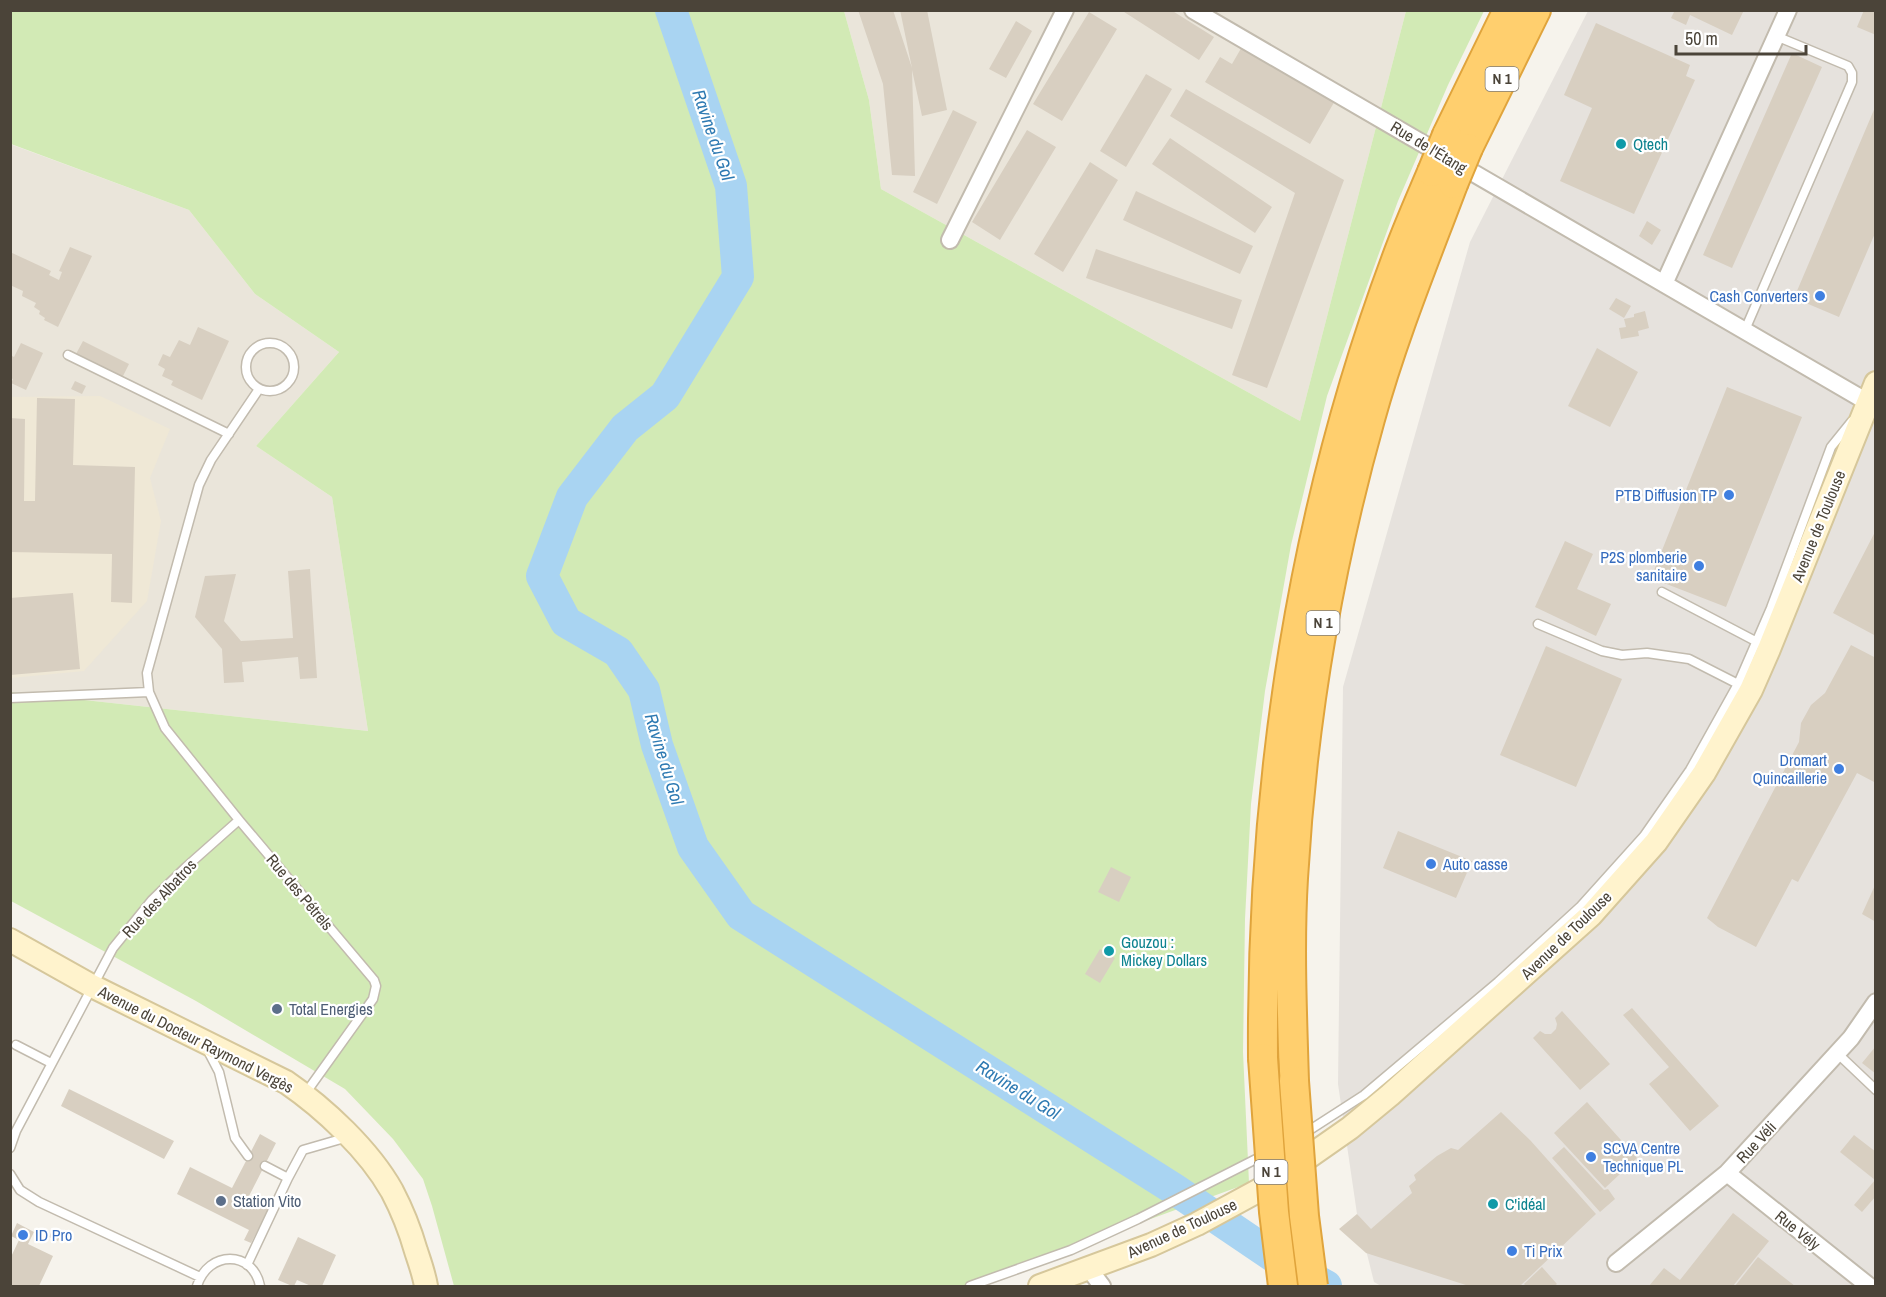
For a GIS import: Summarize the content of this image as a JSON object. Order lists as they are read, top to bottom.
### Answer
{
  "streets": {
    "highway": ["N 1"],
    "main road": ["Avenue de Toulouse", "Avenue du Docteur Raymond Vergès"],
    "street": ["Rue de l'Étang", "Rue Véli", "Rue Vély"],
    "lane": ["Rue des Pétrels", "Rue des Albatros"]
  },
  "crossings": [
    ["Rue de l'Étang", "Avenue de Toulouse"],
    ["Rue des Pétrels", "Rue des Albatros"],
    ["Rue des Pétrels", "Avenue du Docteur Raymond Vergès"],
    ["Rue des Albatros", "Avenue du Docteur Raymond Vergès"],
    ["Rue Véli", "Rue Vély"]
  ],
  "water": ["Ravine du Gol"],
  "places": [
    "Qtech",
    "Cash Converters",
    "PTB Diffusion TP",
    "P2S plomberie sanitaire",
    "Dromart Quincaillerie",
    "Auto casse",
    "Gouzou : Mickey Dollars",
    "Total Energies",
    "SCVA Centre Technique PL",
    "Station Vito",
    "C'idéal",
    "ID Pro",
    "Ti Prix"
  ],
  "scale_bar": "50 m"
}
